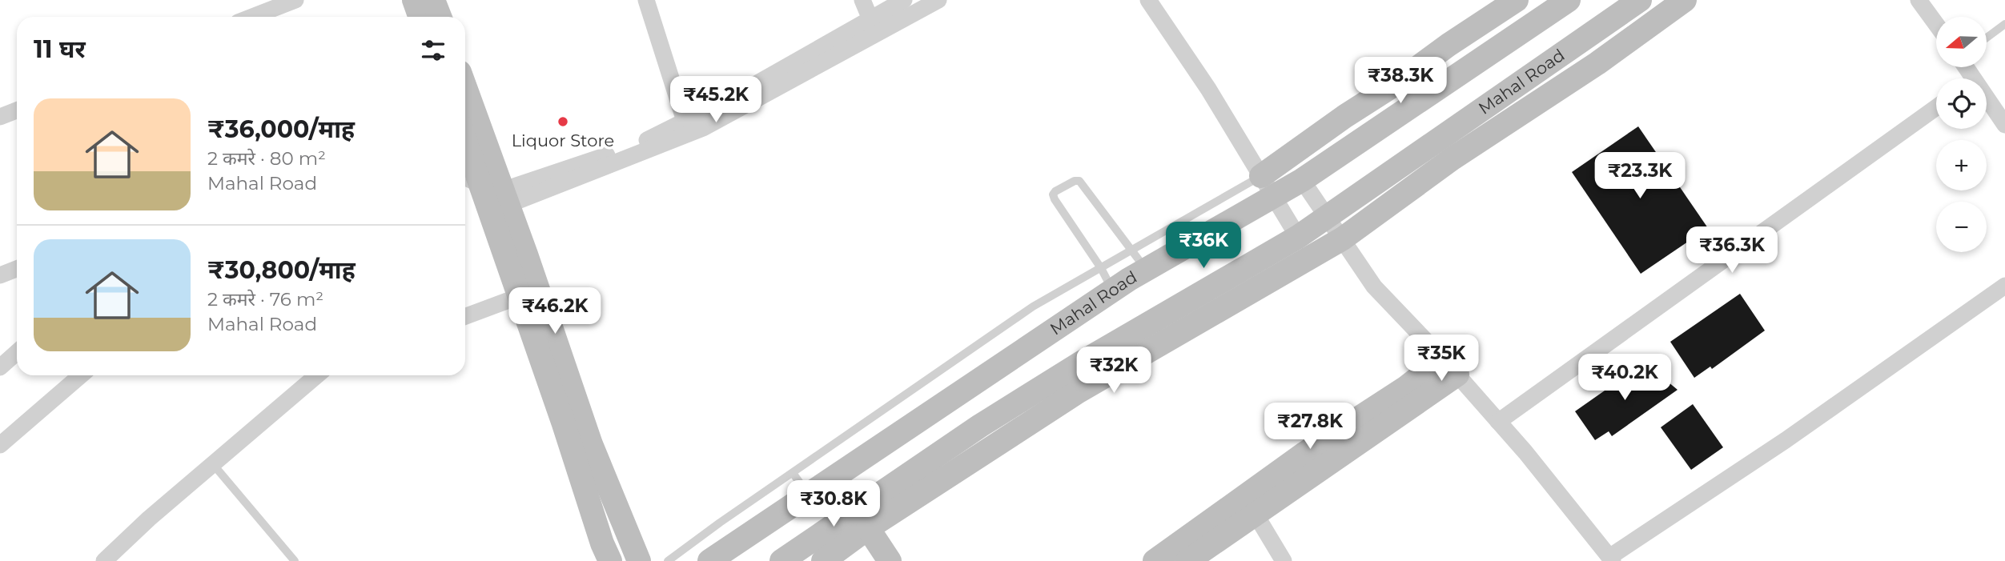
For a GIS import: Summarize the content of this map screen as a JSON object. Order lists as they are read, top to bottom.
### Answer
{
  "streets": {
    "main road": ["Mahal Road"]
  },
  "places": ["Liquor Store"],
  "north": "left",
  "page": {
    "map_buttons": ["+", "−"],
    "heading": "11 घर",
    "price": [
      "₹38.3K",
      "₹45.2K",
      "₹23.3K",
      "₹36K",
      "₹36.3K",
      "₹46.2K",
      "₹35K",
      "₹32K",
      "₹40.2K",
      "₹27.8K",
      "₹30.8K"
    ],
    "list": [
      {
        "name": "₹36,000/माह",
        "note": "2 कमरे · 80 m² · Mahal Road"
      },
      {
        "name": "₹30,800/माह",
        "note": "2 कमरे · 76 m² · Mahal Road"
      }
    ]
  }
}
